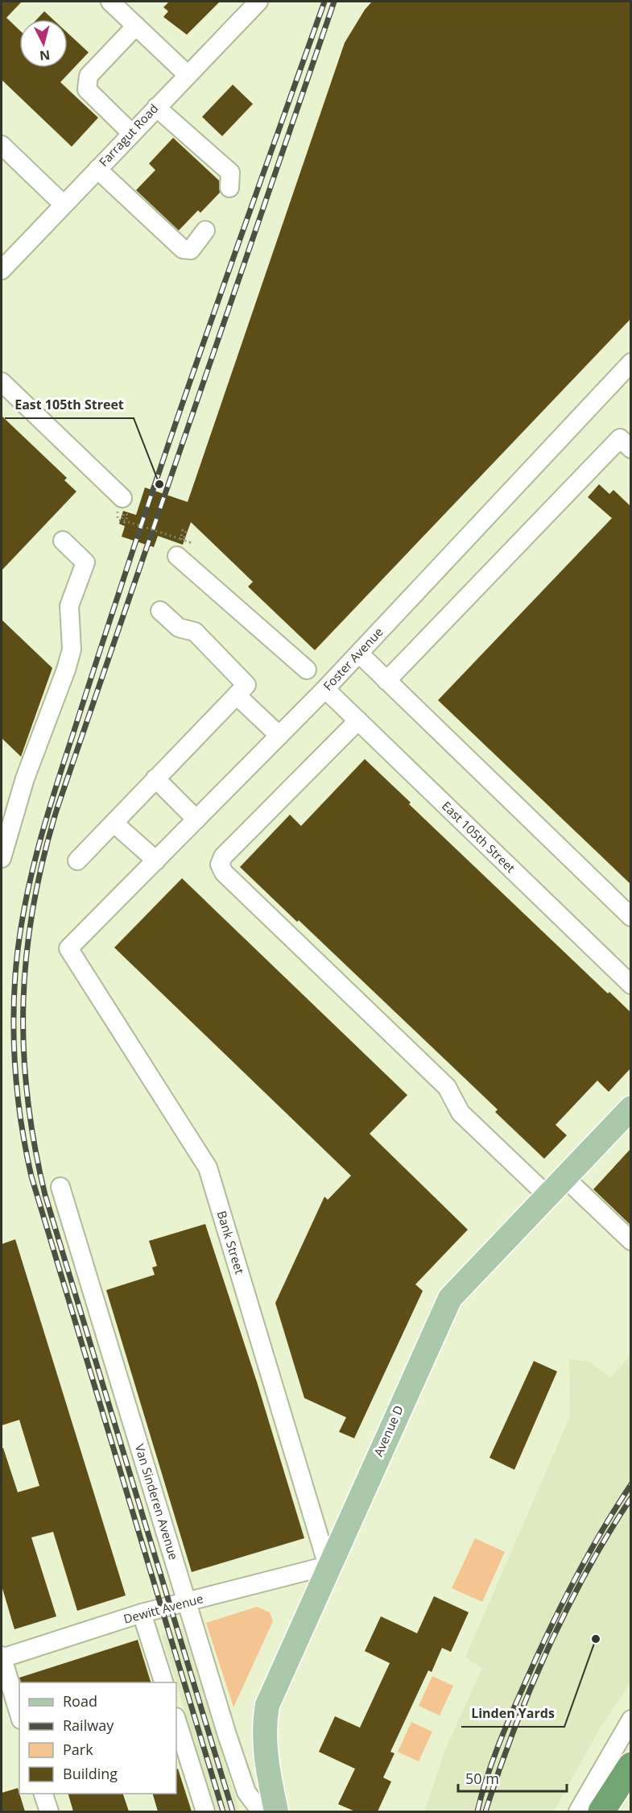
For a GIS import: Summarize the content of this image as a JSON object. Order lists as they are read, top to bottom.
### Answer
{
  "streets": {
    "main road": ["Avenue D"],
    "street": [
      "Farragut Road",
      "Foster Avenue",
      "East 105th Street",
      "Bank Street",
      "Van Sinderen Avenue",
      "Dewitt Avenue"
    ]
  },
  "crossings": [
    ["Foster Avenue", "East 105th Street"],
    ["Foster Avenue", "Bank Street"],
    ["Bank Street", "Avenue D"],
    ["Bank Street", "Dewitt Avenue"],
    ["Avenue D", "Dewitt Avenue"],
    ["Van Sinderen Avenue", "Dewitt Avenue"]
  ],
  "places": ["East 105th Street", "Linden Yards"],
  "legend": [
    "Road",
    "Railway",
    "Park",
    "Building"
  ],
  "scale_bar": "50 m",
  "north": "bottom"
}
